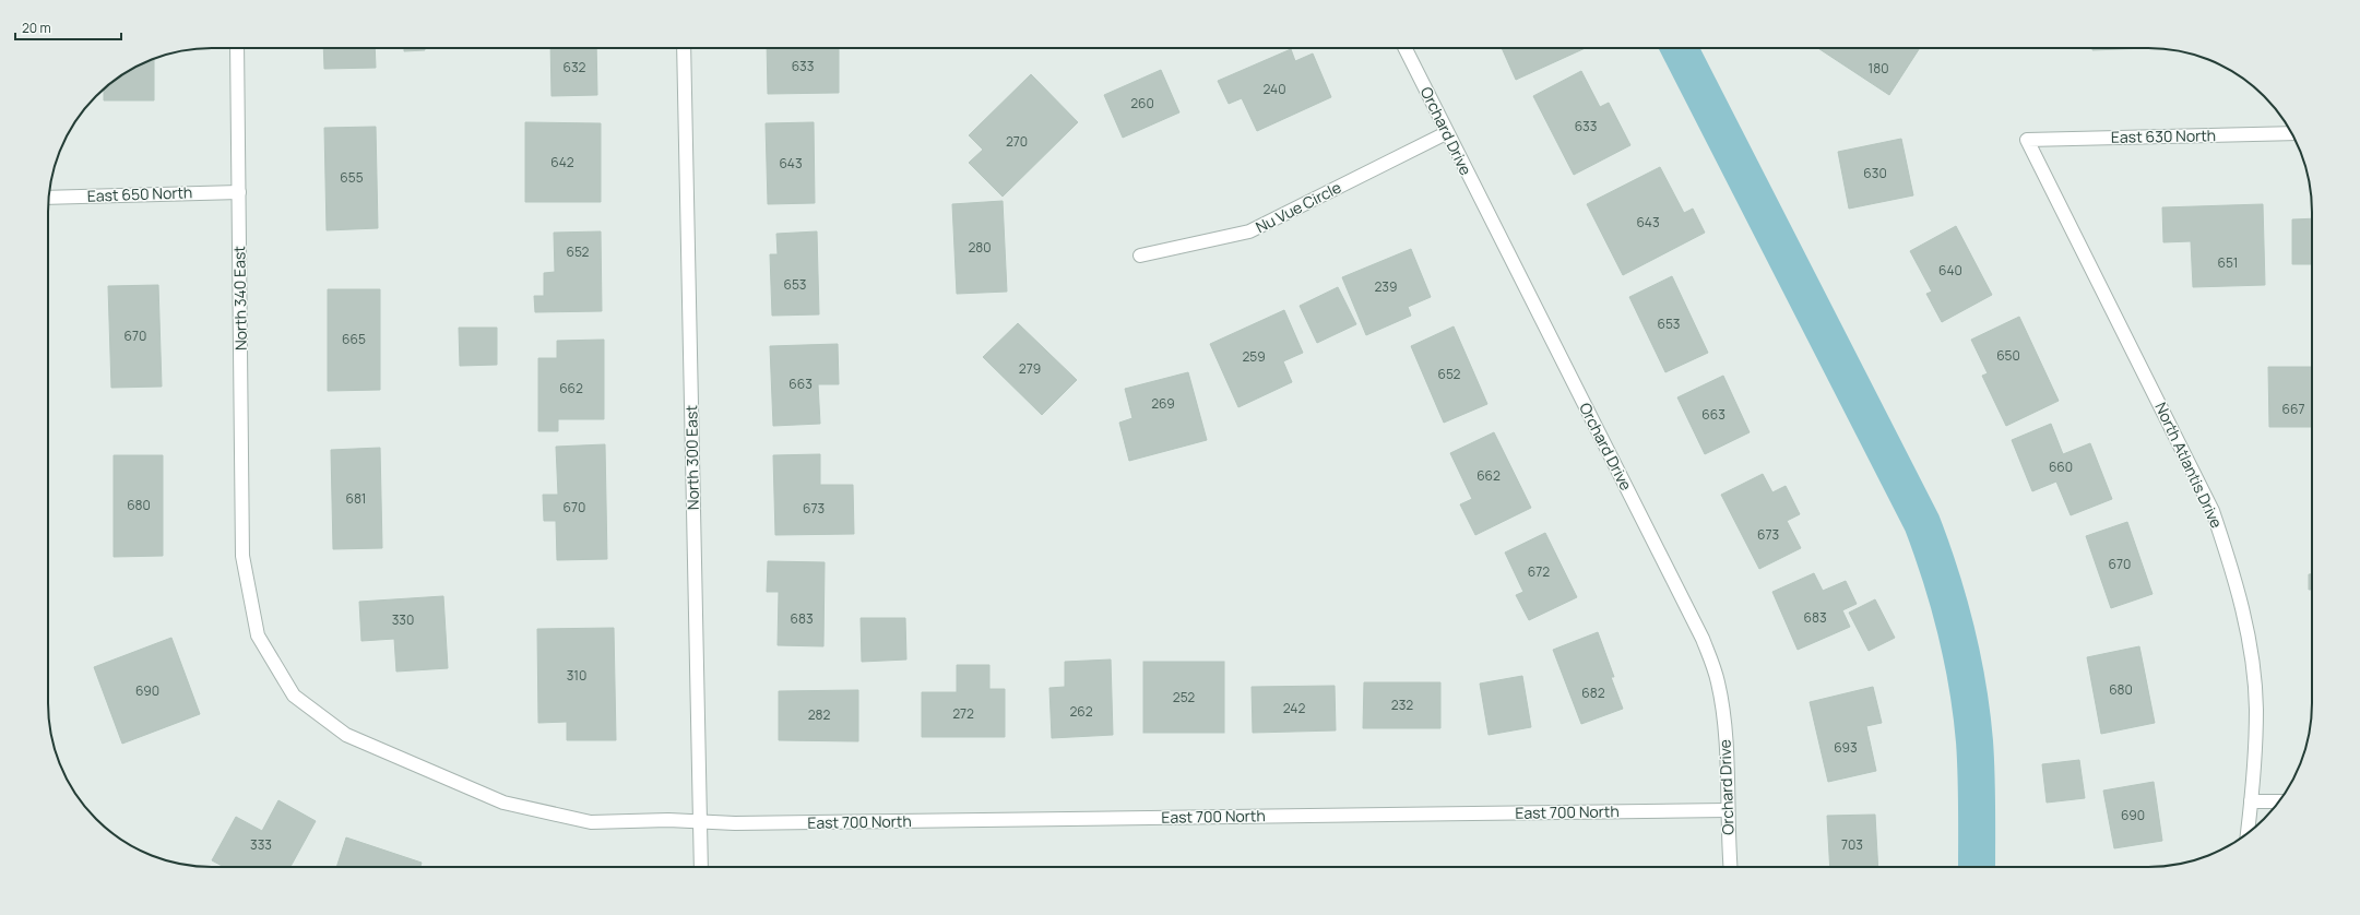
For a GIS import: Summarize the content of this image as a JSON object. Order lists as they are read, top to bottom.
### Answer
{
  "streets": {
    "street": [
      "Orchard Drive",
      "East 630 North",
      "East 650 North",
      "Nu Vue Circle",
      "North 340 East",
      "North 300 East",
      "North Atlantis Drive",
      "East 700 North"
    ]
  },
  "crossings": [
    ["Orchard Drive", "Nu Vue Circle"],
    ["Orchard Drive", "East 700 North"],
    ["East 630 North", "North Atlantis Drive"],
    ["East 650 North", "North 340 East"],
    ["North 340 East", "North 300 East"],
    ["North 340 East", "East 700 North"],
    ["North 300 East", "East 700 North"]
  ],
  "house_numbers": [
    "633",
    "632",
    "180",
    "240",
    "260",
    "633",
    "270",
    "642",
    "643",
    "630",
    "655",
    "643",
    "280",
    "652",
    "651",
    "640",
    "653",
    "239",
    "653",
    "670",
    "665",
    "650",
    "259",
    "279",
    "652",
    "663",
    "662",
    "269",
    "667",
    "663",
    "660",
    "662",
    "681",
    "680",
    "670",
    "673",
    "673",
    "670",
    "672",
    "683",
    "683",
    "330",
    "310",
    "680",
    "690",
    "682",
    "252",
    "232",
    "242",
    "262",
    "272",
    "282",
    "693",
    "690",
    "333",
    "703"
  ],
  "scale_bar": "20 m"
}
